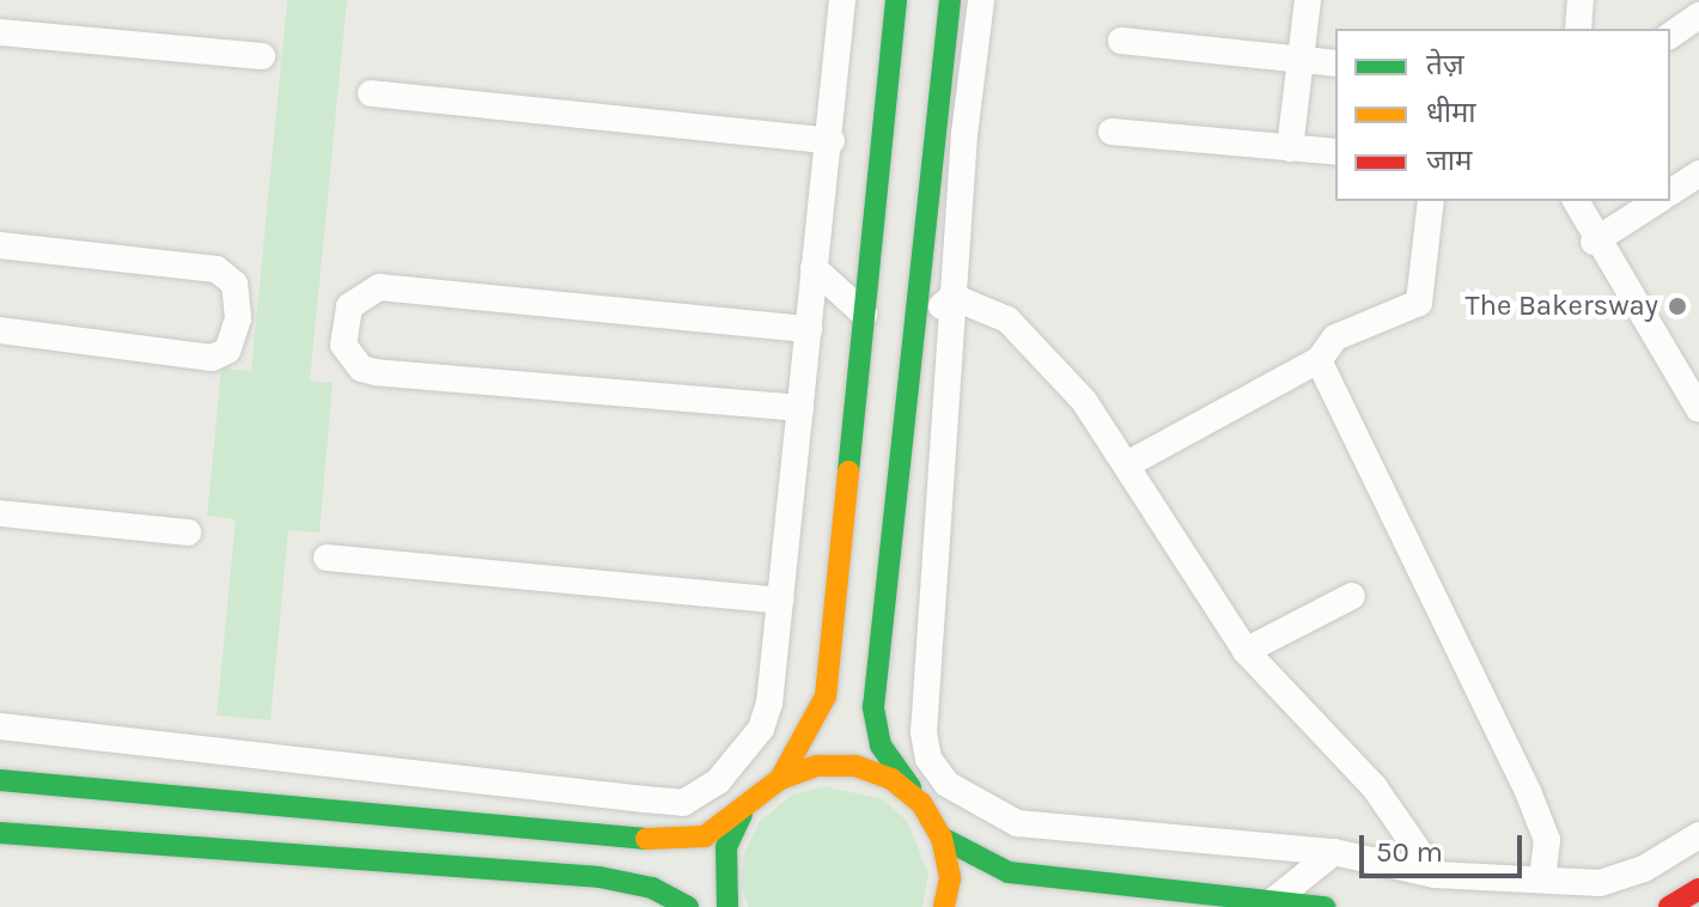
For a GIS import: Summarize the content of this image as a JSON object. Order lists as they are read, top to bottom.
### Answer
{
  "places": ["The Bakersway"],
  "legend": ["तेज़", "धीमा", "जाम"],
  "scale_bar": "50 m"
}
